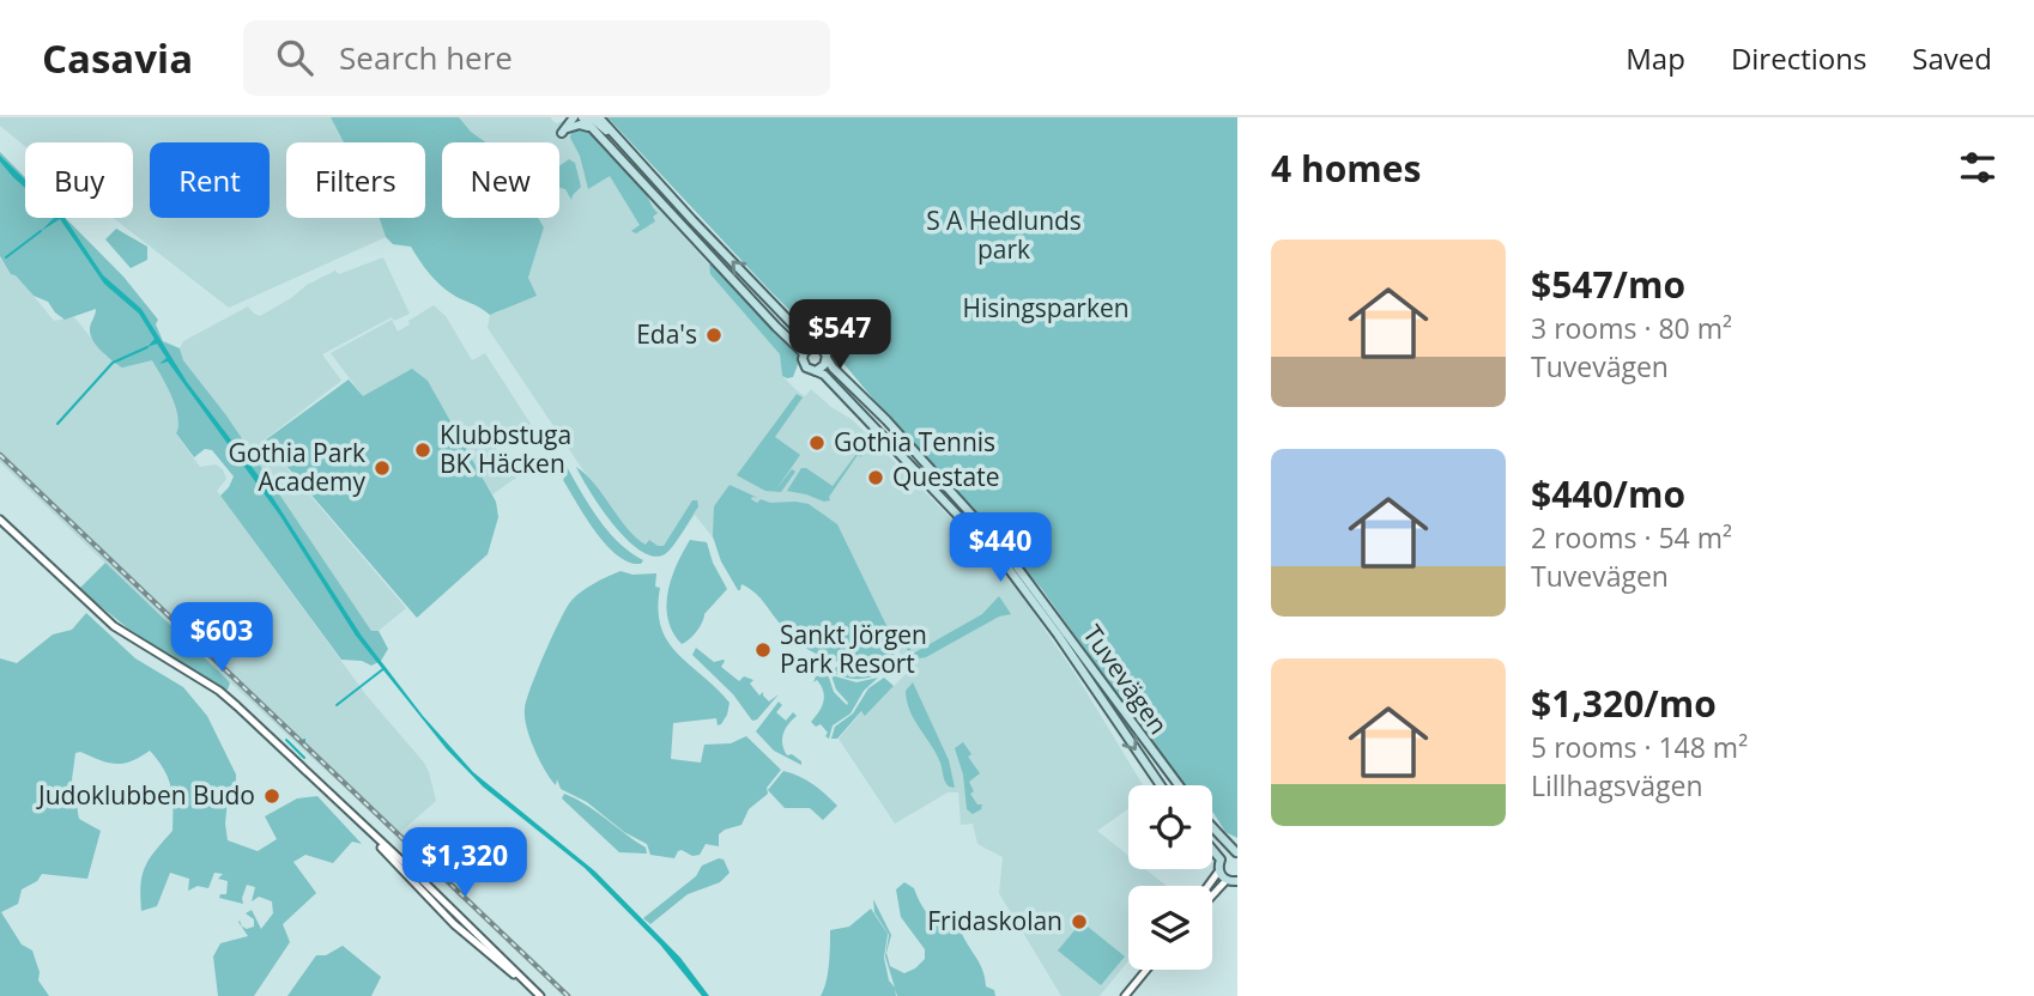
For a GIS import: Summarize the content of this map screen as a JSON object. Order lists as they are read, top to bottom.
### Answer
{
  "streets": {
    "main road": ["Tuvevägen"]
  },
  "parks": ["S A Hedlunds park", "Hisingsparken"],
  "places": [
    "Eda's",
    "Gothia Tennis",
    "Klubbstuga BK Häcken",
    "Gothia Park Academy",
    "Questate",
    "Sankt Jörgen Park Resort",
    "Judoklubben Budo",
    "Fridaskolan"
  ],
  "page": {
    "header": "Casavia",
    "search": "Search here",
    "nav": ["Map", "Directions", "Saved"],
    "heading": "4 homes",
    "chip": [
      "Buy",
      "Rent",
      "Filters",
      "New"
    ],
    "list": [
      {
        "name": "$547/mo",
        "note": "3 rooms · 80 m² · Tuvevägen"
      },
      {
        "name": "$440/mo",
        "note": "2 rooms · 54 m² · Tuvevägen"
      },
      {
        "name": "$1,320/mo",
        "note": "5 rooms · 148 m² · Lillhagsvägen"
      }
    ],
    "price": [
      "$547",
      "$440",
      "$603",
      "$1,320"
    ]
  }
}
